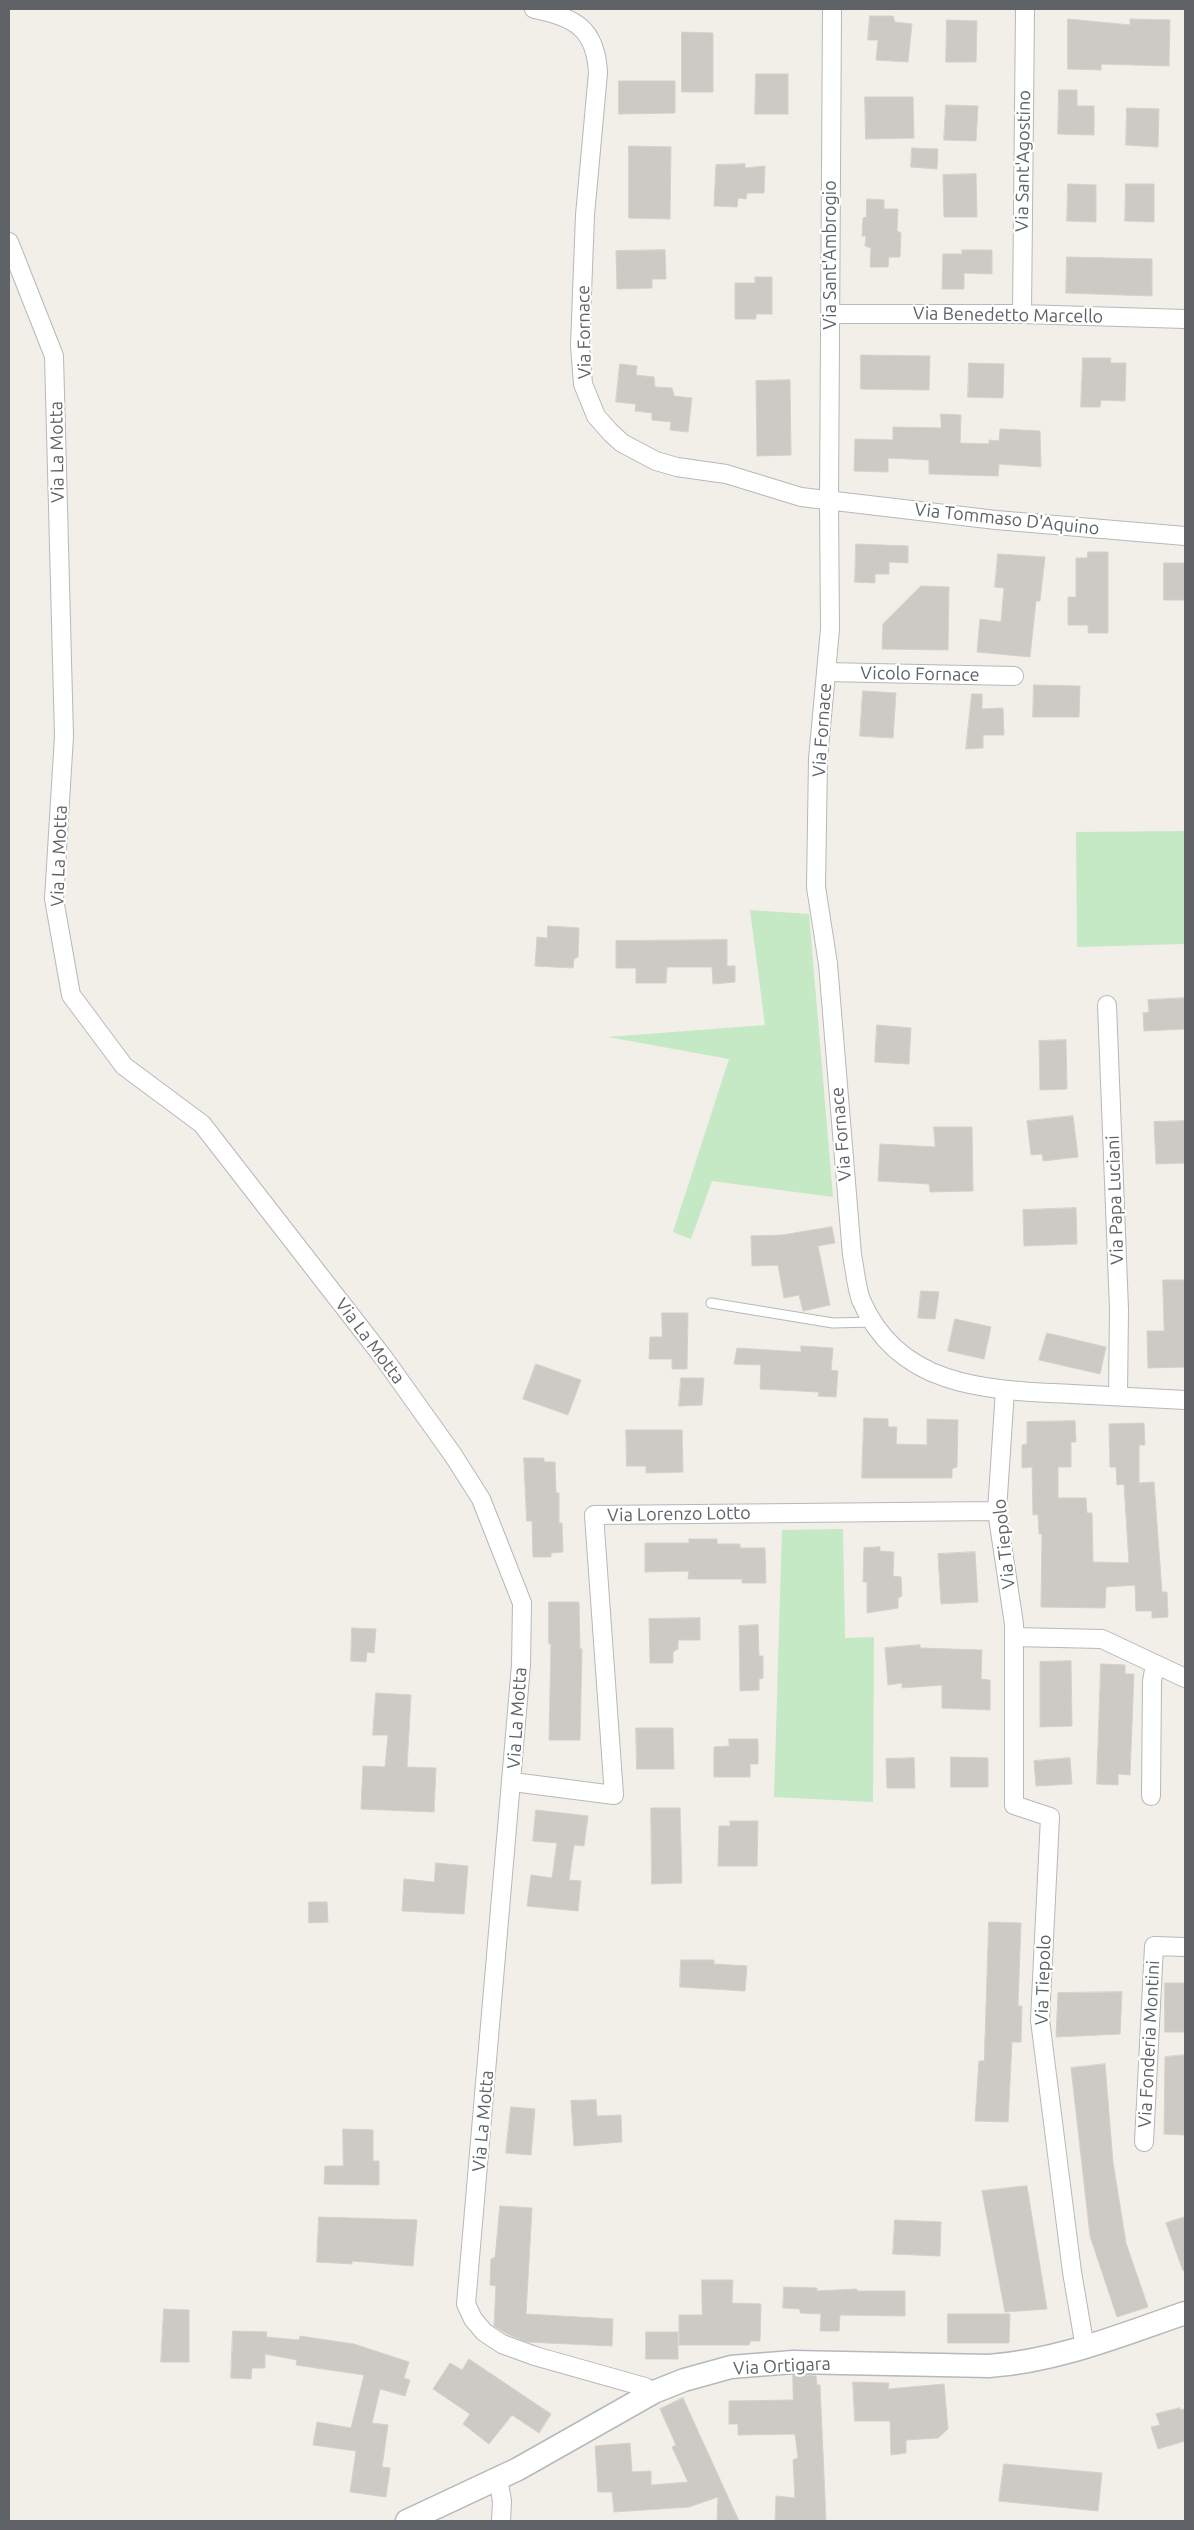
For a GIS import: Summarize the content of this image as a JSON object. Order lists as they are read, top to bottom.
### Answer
{
  "streets": {
    "street": [
      "Via Sant'Agostino",
      "Via Sant'Ambrogio",
      "Via Benedetto Marcello",
      "Via Fornace",
      "Via La Motta",
      "Via Tommaso D'Aquino",
      "Vicolo Fornace",
      "Via Papa Luciani",
      "Via Lorenzo Lotto",
      "Via Tiepolo",
      "Via Fonderia Montini",
      "Via Ortigara"
    ]
  },
  "crossings": [
    ["Via Sant'Agostino", "Via Benedetto Marcello"],
    ["Via Sant'Ambrogio", "Via Benedetto Marcello"],
    ["Via Sant'Ambrogio", "Via Fornace"],
    ["Via Sant'Ambrogio", "Via Tommaso D'Aquino"],
    ["Via Fornace", "Via Tommaso D'Aquino"],
    ["Via Fornace", "Vicolo Fornace"],
    ["Via Fornace", "Via Papa Luciani"],
    ["Via Fornace", "Via Tiepolo"],
    ["Via La Motta", "Via Lorenzo Lotto"],
    ["Via La Motta", "Via Ortigara"],
    ["Via Lorenzo Lotto", "Via Tiepolo"],
    ["Via Tiepolo", "Via Ortigara"]
  ]
}
